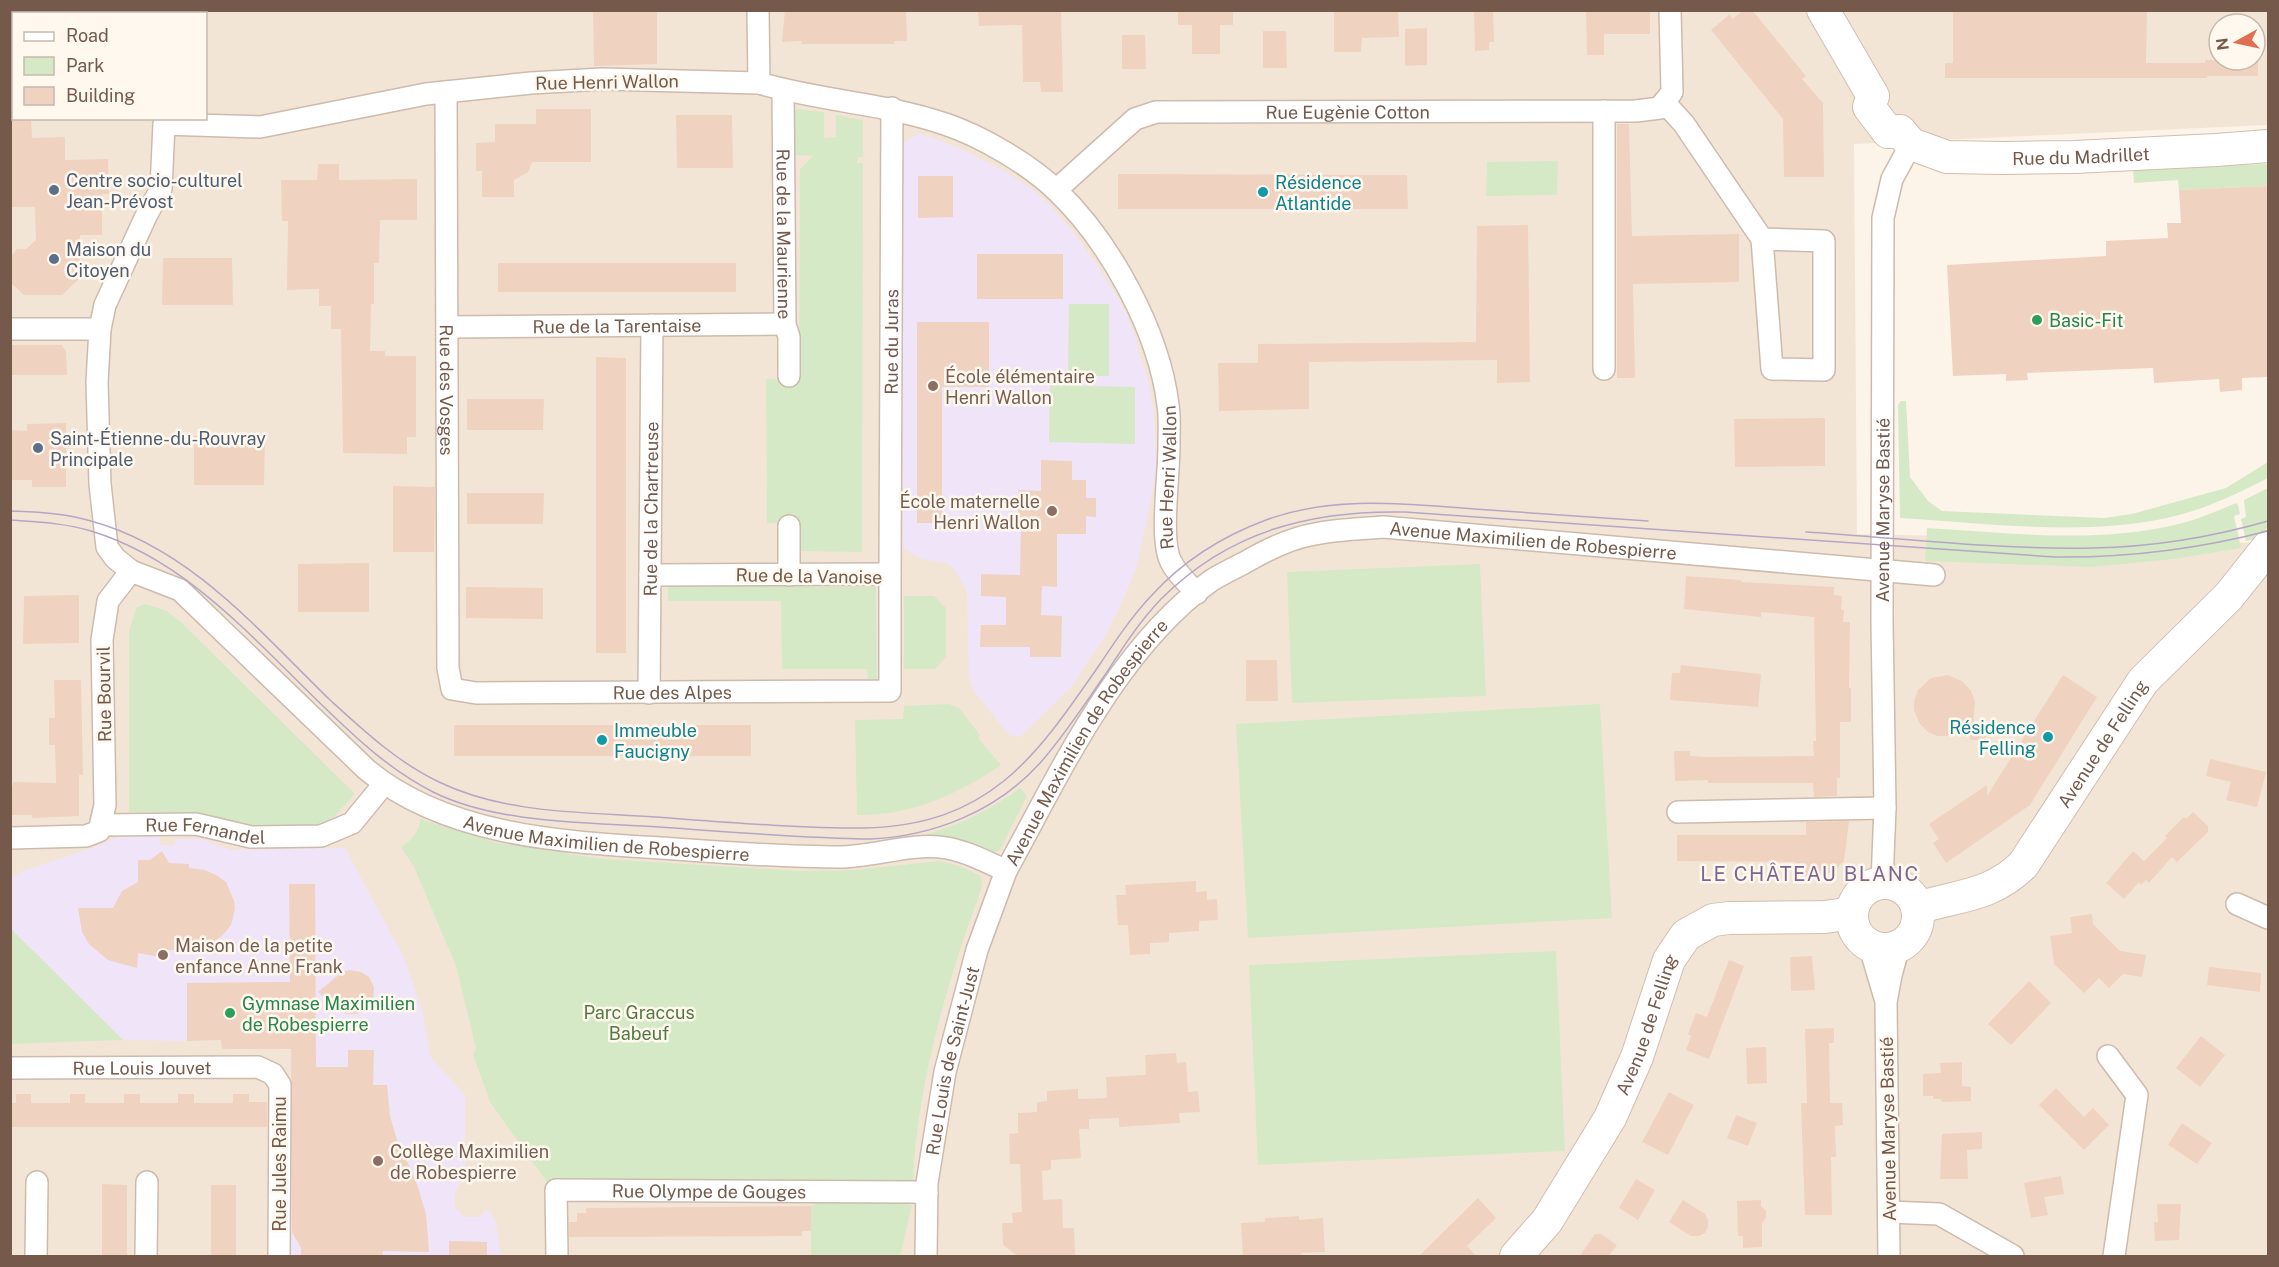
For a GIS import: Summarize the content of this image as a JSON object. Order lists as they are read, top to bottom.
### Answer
{
  "streets": {
    "street": [
      "Rue Henri Wallon",
      "Rue Eugènie Cotton",
      "Rue du Madrillet",
      "Rue de la Maurienne",
      "Rue de la Tarentaise",
      "Rue du Juras",
      "Rue des Vosges",
      "Rue de la Chartreuse",
      "Avenue Maryse Bastié",
      "Avenue Maximilien de Robespierre",
      "Rue de la Vanoise",
      "Rue des Alpes",
      "Rue Bourvil",
      "Avenue de Felling",
      "Rue Fernandel",
      "Rue Louis de Saint-Just",
      "Rue Louis Jouvet",
      "Rue Jules Raimu",
      "Rue Olympe de Gouges"
    ]
  },
  "crossings": [
    ["Rue Henri Wallon", "Rue Eugènie Cotton"],
    ["Rue Henri Wallon", "Rue de la Maurienne"],
    ["Rue Henri Wallon", "Rue du Juras"],
    ["Rue Henri Wallon", "Rue des Vosges"],
    ["Rue Henri Wallon", "Avenue Maximilien de Robespierre"],
    ["Rue Henri Wallon", "Rue Bourvil"],
    ["Rue du Madrillet", "Avenue Maryse Bastié"],
    ["Rue de la Maurienne", "Rue de la Tarentaise"],
    ["Rue de la Tarentaise", "Rue des Vosges"],
    ["Rue de la Tarentaise", "Rue de la Chartreuse"],
    ["Rue du Juras", "Rue de la Vanoise"],
    ["Rue des Vosges", "Rue des Alpes"],
    ["Rue de la Chartreuse", "Rue de la Vanoise"],
    ["Rue de la Chartreuse", "Rue des Alpes"],
    ["Avenue Maryse Bastié", "Avenue Maximilien de Robespierre"],
    ["Avenue Maryse Bastié", "Avenue de Felling"],
    ["Avenue Maximilien de Robespierre", "Rue Bourvil"],
    ["Avenue Maximilien de Robespierre", "Rue Fernandel"],
    ["Avenue Maximilien de Robespierre", "Rue Louis de Saint-Just"],
    ["Rue de la Vanoise", "Rue des Alpes"],
    ["Rue Bourvil", "Rue Fernandel"],
    ["Rue Louis de Saint-Just", "Rue Olympe de Gouges"],
    ["Rue Louis Jouvet", "Rue Jules Raimu"]
  ],
  "districts": ["LE CHÂTEAU BLANC"],
  "parks": ["Parc Graccus Babeuf"],
  "places": [
    "Centre socio-culturel Jean-Prévost",
    "Résidence Atlantide",
    "Maison du Citoyen",
    "Basic-Fit",
    "École élémentaire Henri Wallon",
    "Saint-Étienne-du-Rouvray Principale",
    "École maternelle Henri Wallon",
    "Résidence Felling",
    "Immeuble Faucigny",
    "Maison de la petite enfance Anne Frank",
    "Gymnase Maximilien de Robespierre",
    "Collège Maximilien de Robespierre"
  ],
  "legend": ["Road", "Park", "Building"],
  "north": "left"
}
